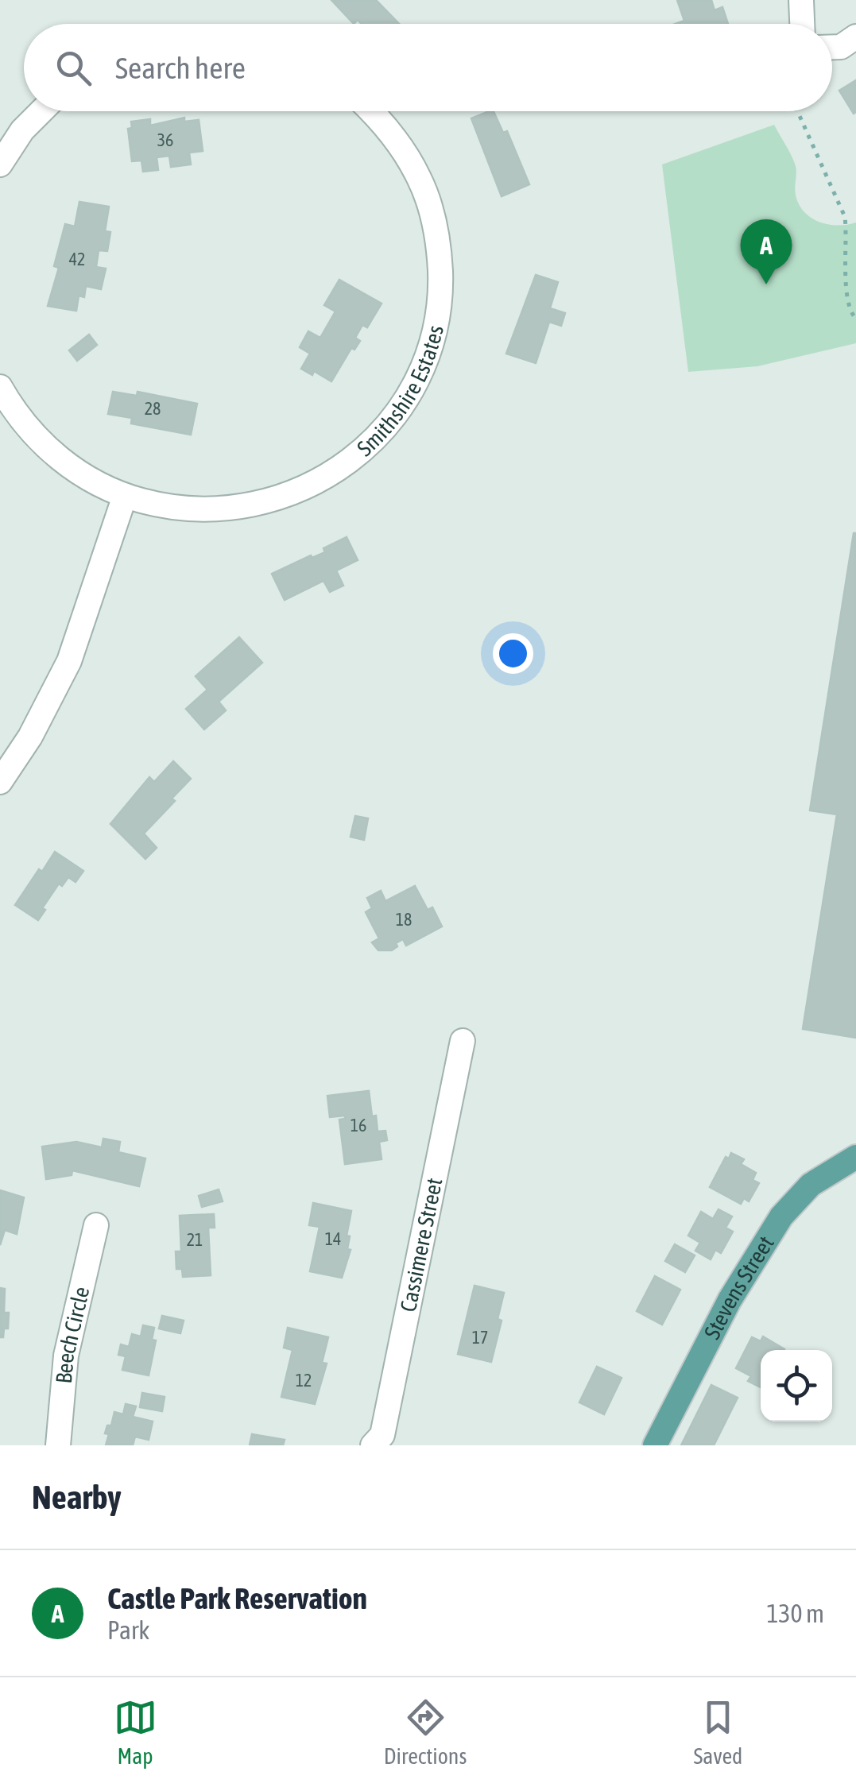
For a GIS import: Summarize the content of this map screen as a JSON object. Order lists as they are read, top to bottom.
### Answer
{
  "streets": {
    "main road": ["Stevens Street"],
    "street": ["Smithshire Estates", "Cassimere Street", "Beech Circle"]
  },
  "house_numbers": [
    "36",
    "42",
    "28",
    "18",
    "16",
    "14",
    "21",
    "17",
    "12"
  ],
  "page": {
    "search": "Search here",
    "pins": "A",
    "heading": "Nearby",
    "list": [
      {
        "mark": "A",
        "name": "Castle Park Reservation",
        "note": "Park",
        "value": "130 m"
      }
    ],
    "nav": ["Map", "Directions", "Saved"]
  }
}
